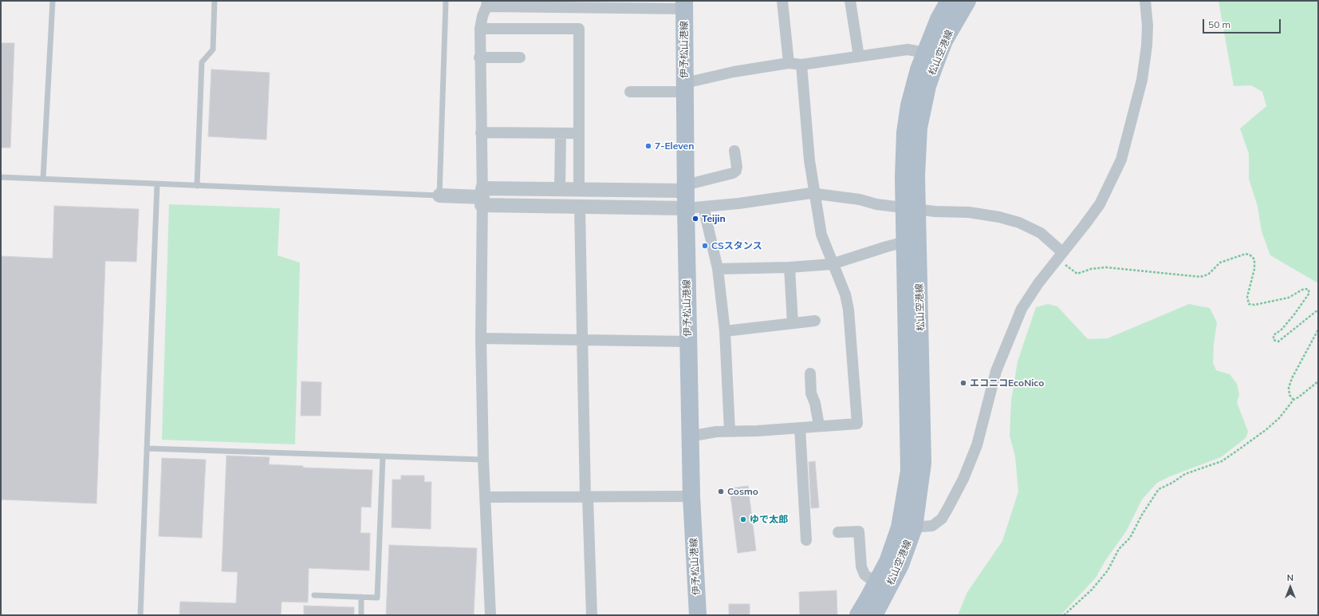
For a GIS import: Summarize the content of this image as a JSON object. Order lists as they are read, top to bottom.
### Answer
{
  "streets": {
    "main road": ["伊予松山港線", "松山空港線"]
  },
  "places": [
    "7-Eleven",
    "Teijin",
    "CSスタンス",
    "エコニコEcoNico",
    "Cosmo",
    "ゆで太郎"
  ],
  "scale_bar": "50 m",
  "north": "top"
}
